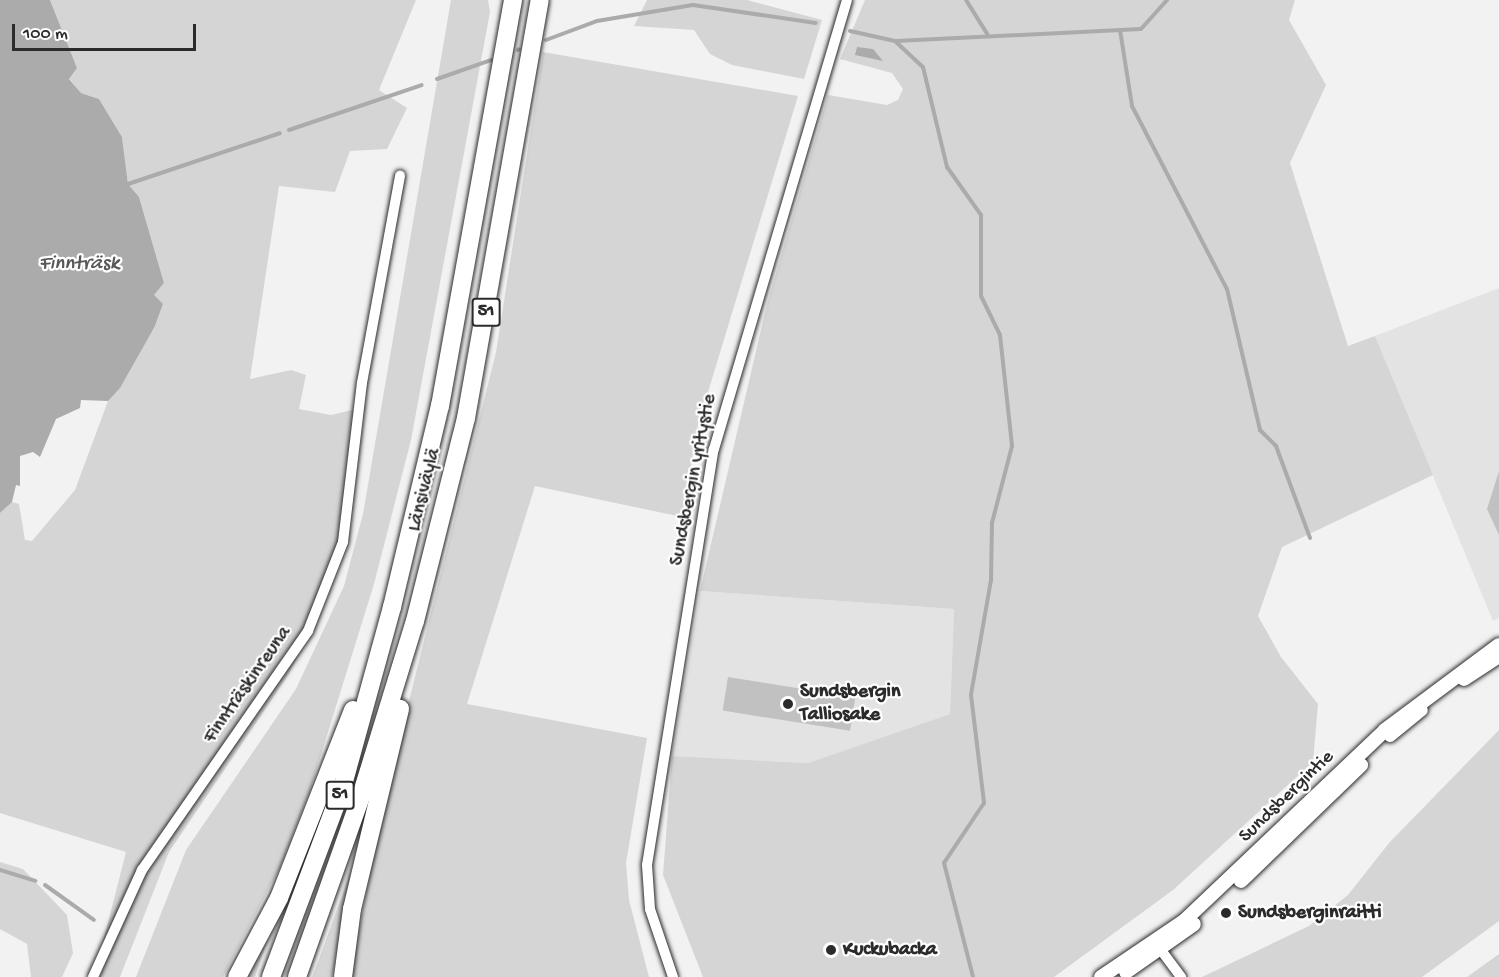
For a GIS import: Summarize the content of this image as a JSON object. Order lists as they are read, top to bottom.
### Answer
{
  "streets": {
    "highway": ["51", "Länsiväylä"],
    "main road": ["Sundsbergintie"],
    "street": ["Sundsbergin yritystie", "Finnträskinreuna"]
  },
  "water": ["Finnträsk"],
  "places": ["Sundsbergin Talliosake", "Sundsberginraitti", "Kuckubacka"],
  "scale_bar": "100 m"
}
